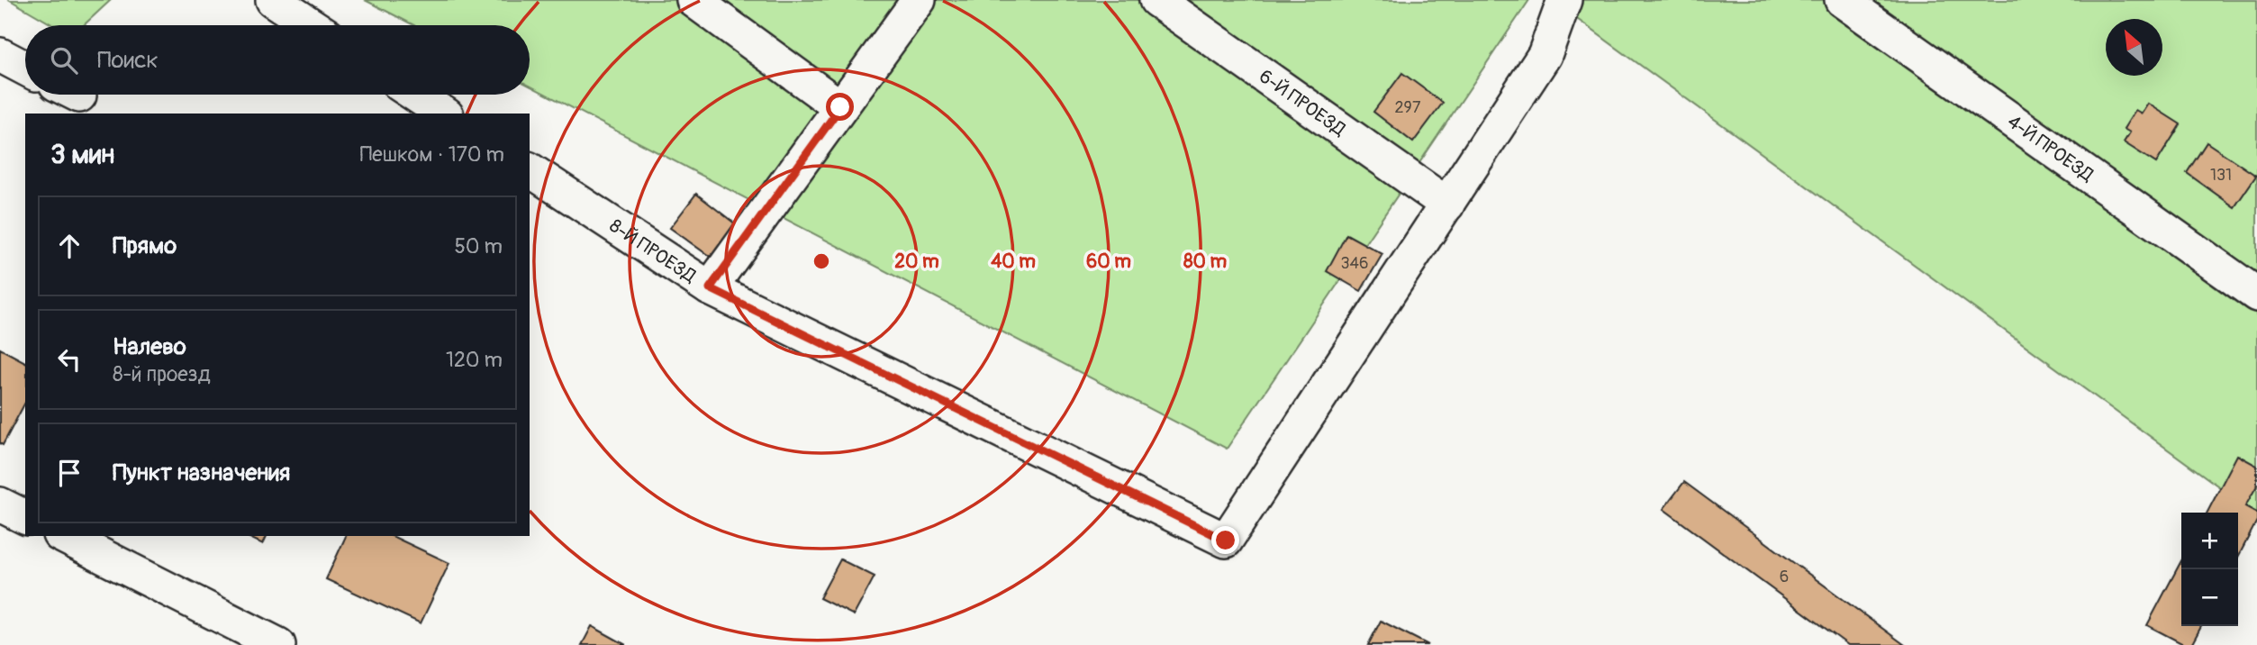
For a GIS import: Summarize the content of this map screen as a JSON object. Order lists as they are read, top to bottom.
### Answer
{
  "streets": {
    "street": ["6-Й ПРОЕЗД", "4-Й ПРОЕЗД", "8-Й ПРОЕЗД"]
  },
  "crossings": [
    ["6-Й ПРОЕЗД", "8-Й ПРОЕЗД"]
  ],
  "house_numbers": [
    "297",
    "131",
    "346",
    "6"
  ],
  "north": "top left",
  "page": {
    "search": "Поиск",
    "heading": ["3 мин", "Пешком · 170 m"],
    "list": [
      ["Прямо", "50 m"],
      ["Налево", "8-й проезд", "120 m"],
      "Пункт назначения"
    ],
    "map_buttons": ["+", "−"]
  },
  "rings": [
    "20 m",
    "40 m",
    "60 m",
    "80 m"
  ]
}
